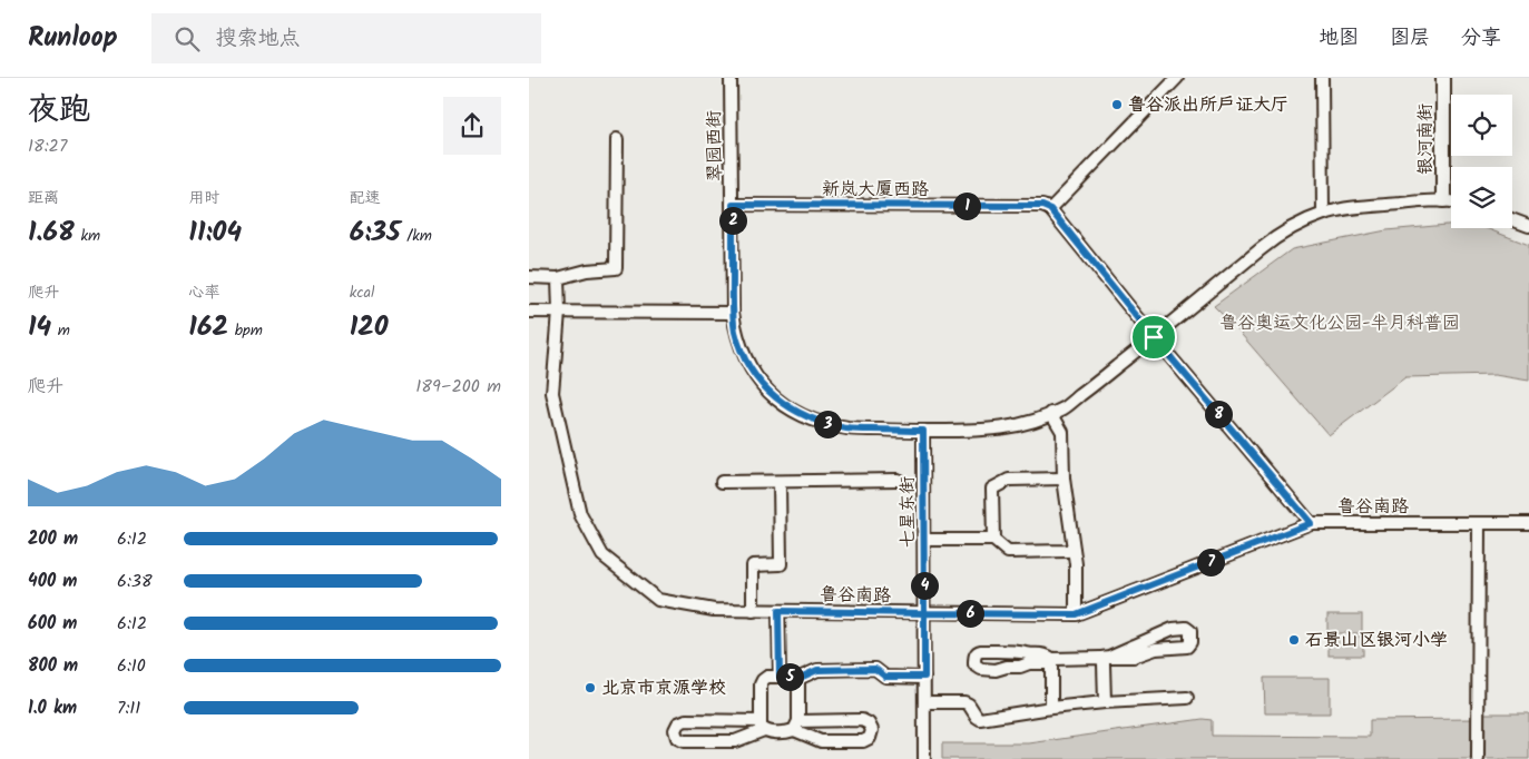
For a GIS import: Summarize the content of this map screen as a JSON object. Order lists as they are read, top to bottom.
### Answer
{
  "streets": {
    "main road": ["银河南街"],
    "street": [
      "翠园西街",
      "新岚大厦西路",
      "鲁谷南路",
      "七星东街"
    ]
  },
  "crossings": [
    ["翠园西街", "新岚大厦西路"],
    ["鲁谷南路", "七星东街"]
  ],
  "parks": ["鲁谷奥运文化公园-半月科普园"],
  "places": ["鲁谷派出所户证大厅", "石景山区银河小学", "北京市京源学校"],
  "page": {
    "header": "Runloop",
    "search": "搜索地点",
    "nav": ["地图", "图层", "分享"],
    "heading": ["夜跑", "18:27"],
    "stats": [
      ["距离", "1.68 km"],
      ["用时", "11:04"],
      ["配速", "6:35 /km"],
      ["爬升", "14 m"],
      ["心率", "162 bpm"],
      ["kcal", "120"]
    ],
    "pins": [
      "1",
      "2",
      "8",
      "3",
      "7",
      "4",
      "6",
      "5"
    ],
    "chart": ["爬升", "189–200 m"],
    "list": [
      {
        "name": "200 m",
        "note": "6:12"
      },
      {
        "name": "400 m",
        "note": "6:38"
      },
      {
        "name": "600 m",
        "note": "6:12"
      },
      {
        "name": "800 m",
        "note": "6:10"
      },
      {
        "name": "1.0 km",
        "note": "7:11"
      }
    ]
  }
}
